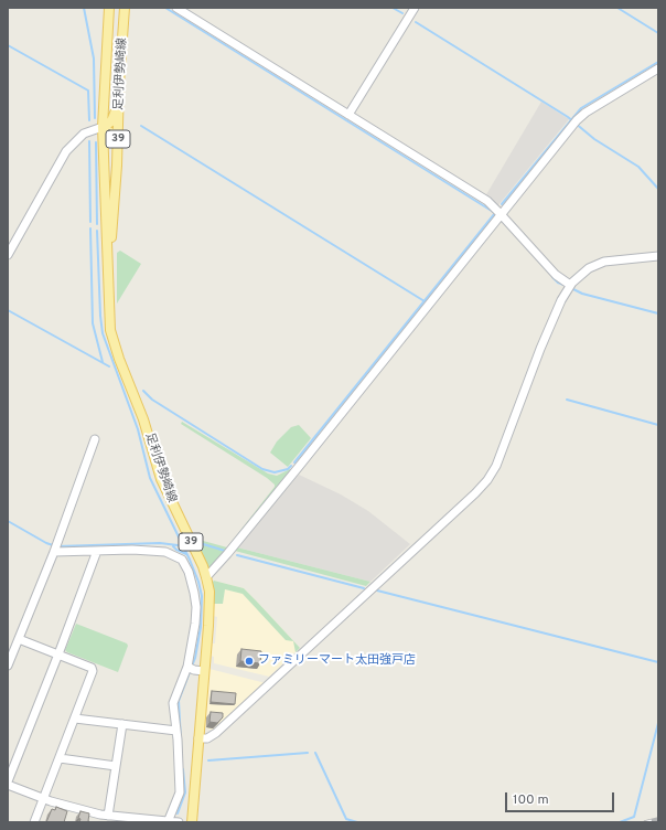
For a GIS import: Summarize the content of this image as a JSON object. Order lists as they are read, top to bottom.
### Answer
{
  "streets": {
    "main road": ["足利伊勢崎線", "39"]
  },
  "places": ["ファミリーマート太田強戸店"],
  "scale_bar": "100 m"
}
